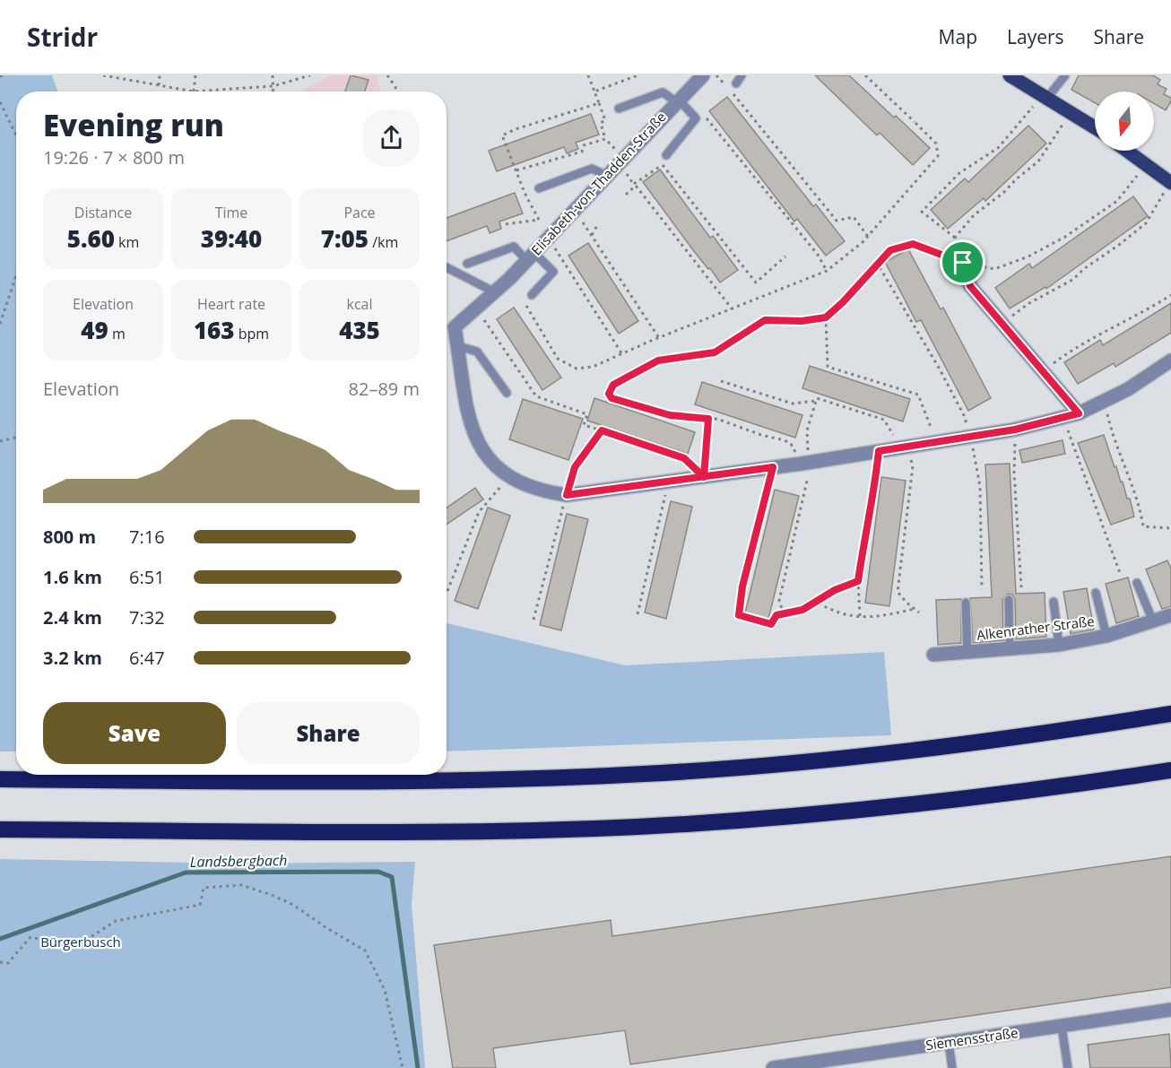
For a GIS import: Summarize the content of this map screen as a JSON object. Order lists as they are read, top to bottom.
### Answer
{
  "streets": {
    "street": ["Elisabeth-von-Thadden-Straße", "Alkenrather Straße", "Siemensstraße"]
  },
  "water": ["Landsbergbach"],
  "parks": ["Bürgerbusch"],
  "north": "bottom",
  "page": {
    "header": "Stridr",
    "nav": ["Map", "Layers", "Share"],
    "heading": ["Evening run", "19:26 · 7 × 800 m"],
    "stats": [
      ["Distance", "5.60 km"],
      ["Time", "39:40"],
      ["Pace", "7:05 /km"],
      ["Elevation", "49 m"],
      ["Heart rate", "163 bpm"],
      ["kcal", "435"]
    ],
    "chart": ["Elevation", "82–89 m"],
    "list": [
      {
        "name": "800 m",
        "note": "7:16"
      },
      {
        "name": "1.6 km",
        "note": "6:51"
      },
      {
        "name": "2.4 km",
        "note": "7:32"
      },
      {
        "name": "3.2 km",
        "note": "6:47"
      }
    ],
    "buttons": ["Save", "Share"]
  }
}
